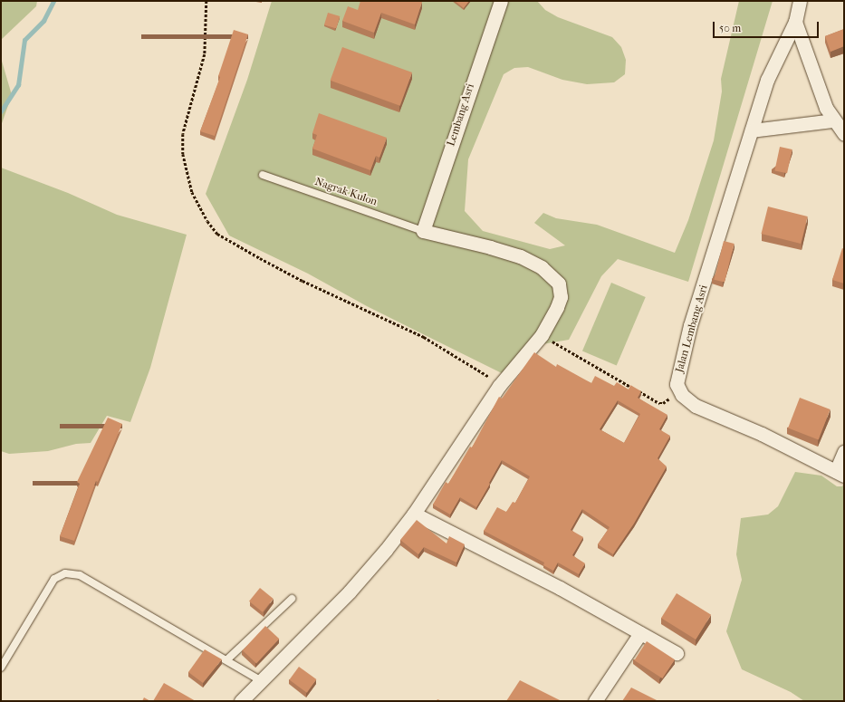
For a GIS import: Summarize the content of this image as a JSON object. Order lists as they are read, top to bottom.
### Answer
{
  "streets": {
    "street": ["Lembang Asri", "Jalan Lembang Asri"],
    "lane": ["Nagrak Kulon"]
  },
  "crossings": [
    ["Lembang Asri", "Nagrak Kulon"]
  ],
  "scale_bar": "50 m"
}
